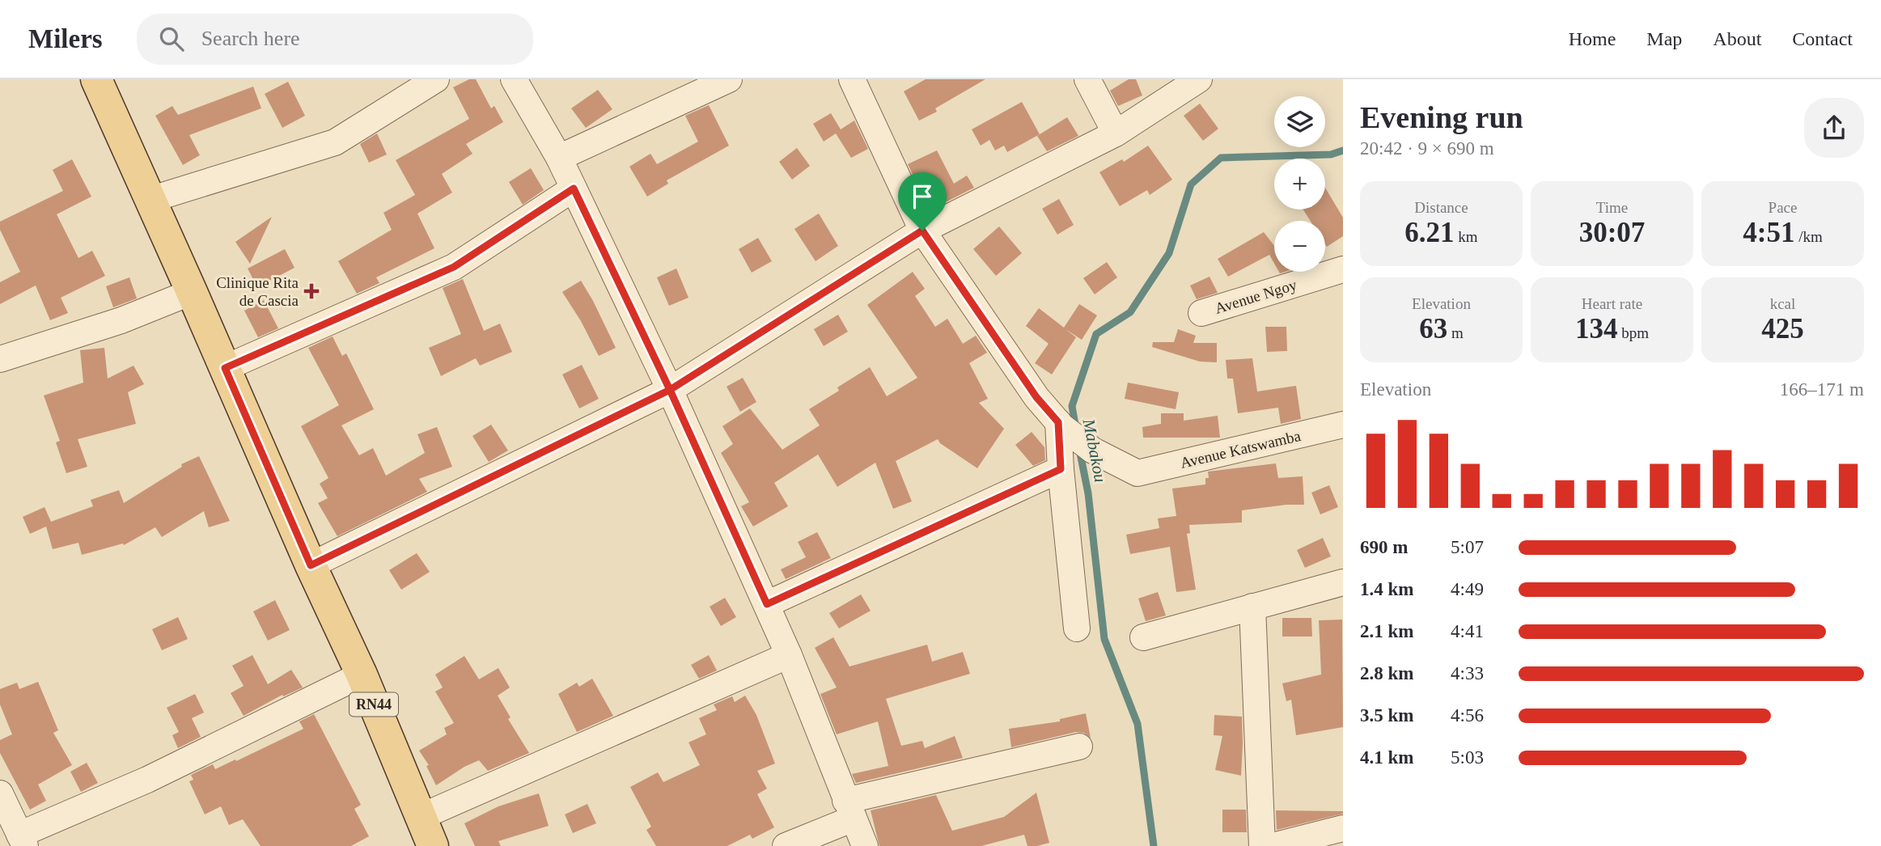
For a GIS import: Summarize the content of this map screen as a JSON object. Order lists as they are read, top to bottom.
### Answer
{
  "streets": {
    "main road": ["RN44"],
    "street": ["Avenue Ngoy", "Avenue Katswamba"]
  },
  "water": ["Mabakou"],
  "places": {
    "health": ["Clinique Rita de Cascia"]
  },
  "page": {
    "header": "Milers",
    "search": "Search here",
    "nav": [
      "Home",
      "Map",
      "About",
      "Contact"
    ],
    "heading": ["Evening run", "20:42 · 9 × 690 m"],
    "map_buttons": ["+", "−"],
    "stats": [
      ["Distance", "6.21 km"],
      ["Time", "30:07"],
      ["Pace", "4:51 /km"],
      ["Elevation", "63 m"],
      ["Heart rate", "134 bpm"],
      ["kcal", "425"]
    ],
    "chart": ["Elevation", "166–171 m"],
    "list": [
      {
        "name": "690 m",
        "note": "5:07"
      },
      {
        "name": "1.4 km",
        "note": "4:49"
      },
      {
        "name": "2.1 km",
        "note": "4:41"
      },
      {
        "name": "2.8 km",
        "note": "4:33"
      },
      {
        "name": "3.5 km",
        "note": "4:56"
      },
      {
        "name": "4.1 km",
        "note": "5:03"
      }
    ]
  }
}
